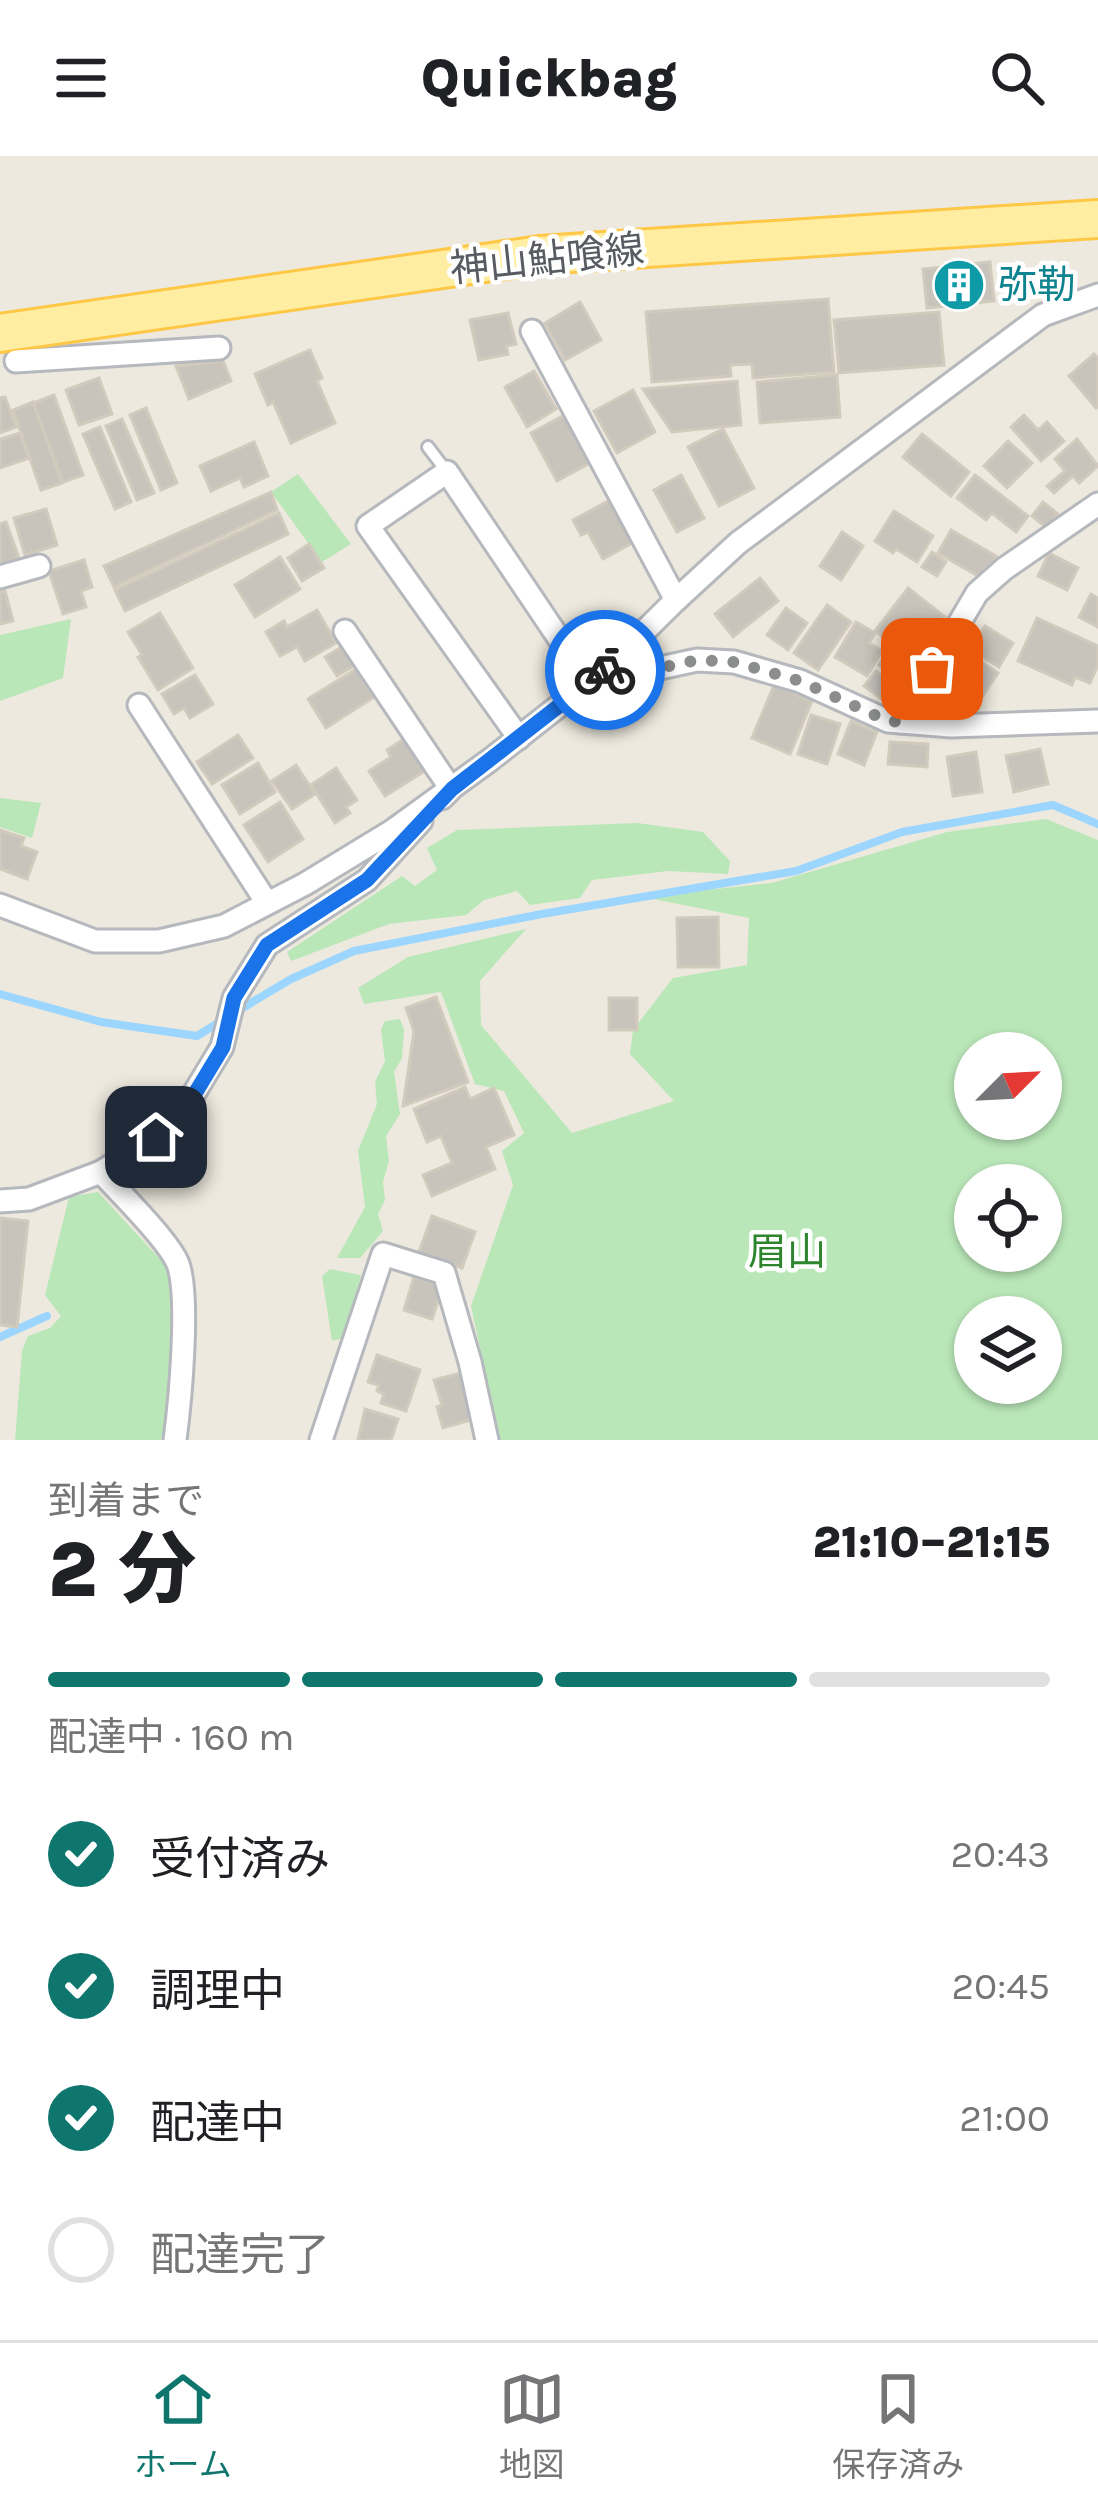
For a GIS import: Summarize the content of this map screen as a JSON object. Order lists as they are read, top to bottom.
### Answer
{
  "streets": {
    "main road": ["神山鮎喰線"]
  },
  "parks": ["眉山"],
  "places": {
    "building": ["弥勒"]
  },
  "north": "top right",
  "page": {
    "header": "Quickbag",
    "heading": ["2 分", "到着まで", "21:10–21:15"],
    "bar": "配達中 · 160 m",
    "list": [
      ["受付済み", "20:43"],
      ["調理中", "20:45"],
      ["配達中", "21:00"],
      "配達完了"
    ],
    "tabs": ["ホーム", "地図", "保存済み"]
  }
}
